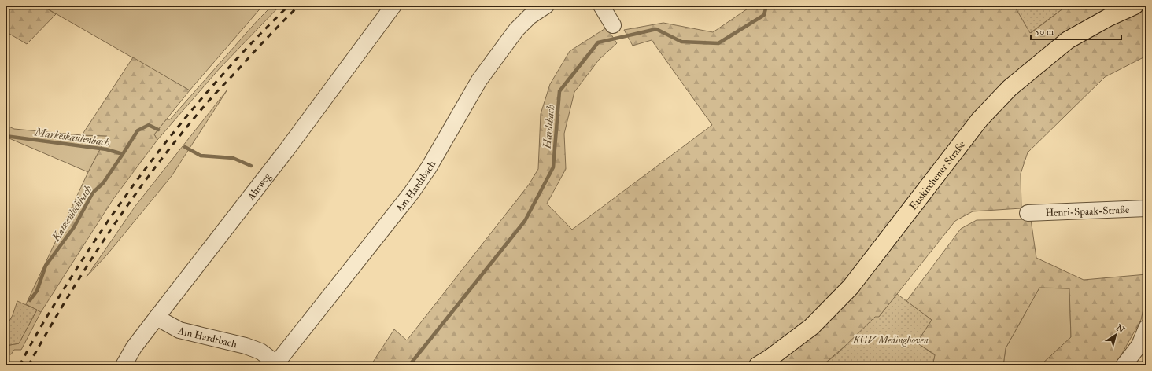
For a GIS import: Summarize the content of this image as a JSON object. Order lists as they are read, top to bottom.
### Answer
{
  "streets": {
    "main road": ["Euskirchener Straße"],
    "street": ["Ahrweg", "Am Hardtbach", "Henri-Spaak-Straße"]
  },
  "crossings": [
    ["Ahrweg", "Am Hardtbach"]
  ],
  "water": ["Hardtbach", "Markeskaulenbach", "Katzenlochbach"],
  "parks": ["KGV Medinghoven"],
  "scale_bar": "50 m",
  "north": "top right"
}
